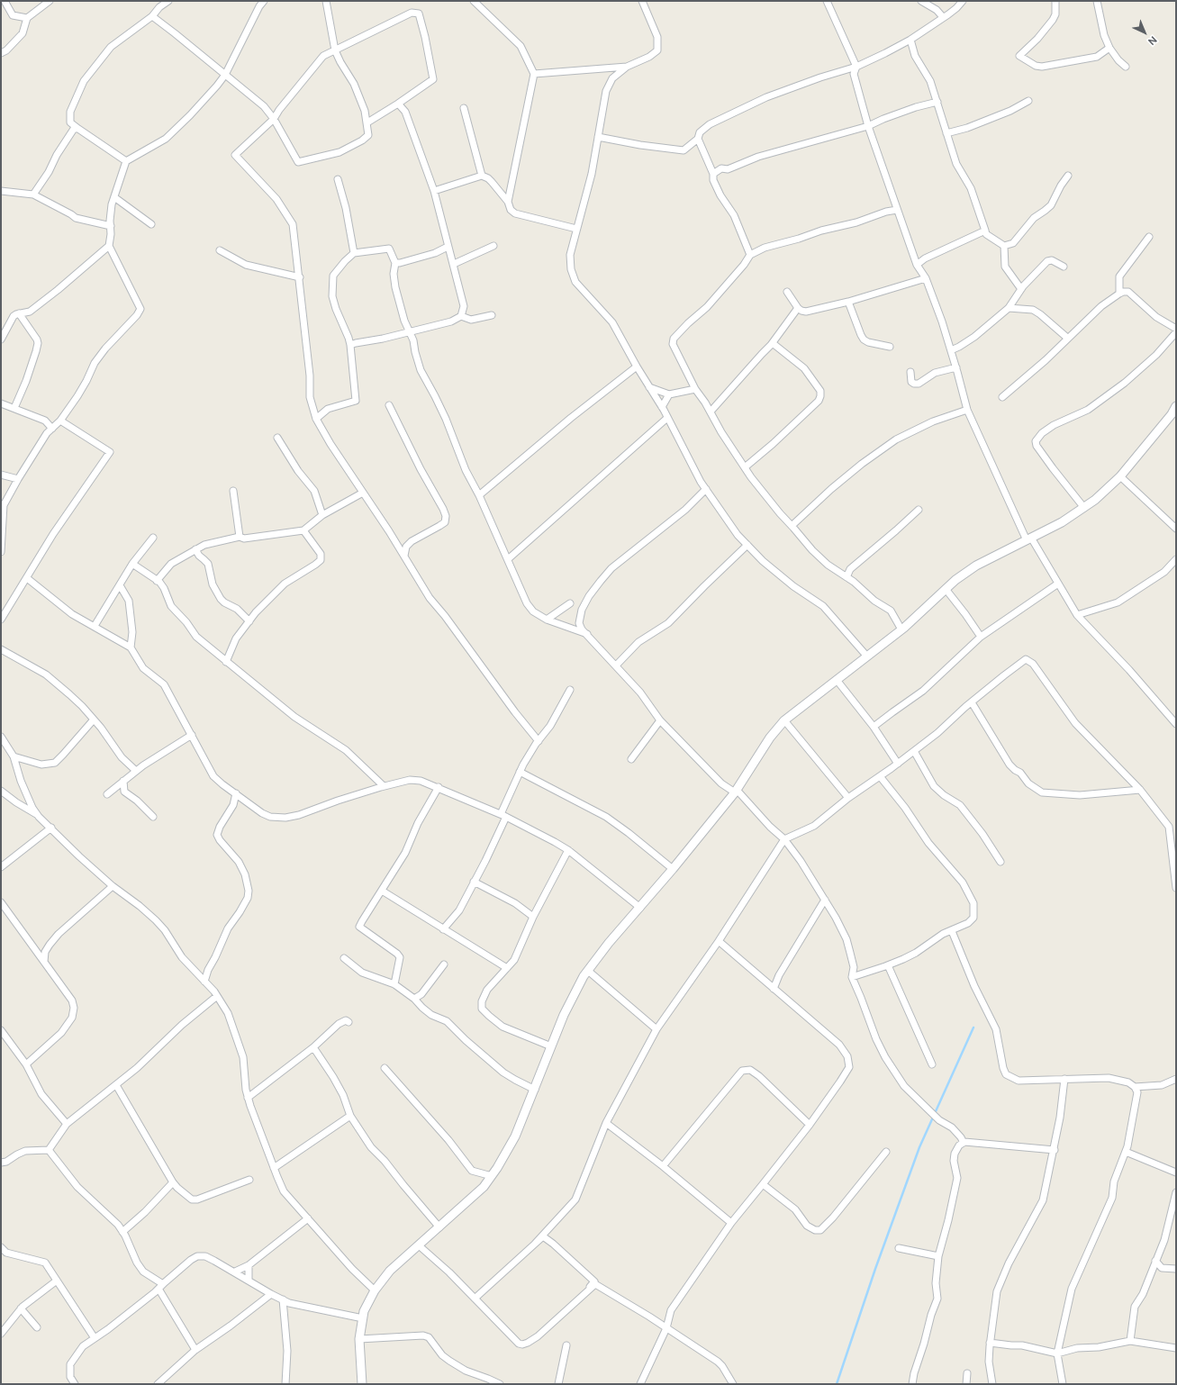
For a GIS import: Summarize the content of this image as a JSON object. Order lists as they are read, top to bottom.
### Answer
{
  "north": "bottom right"
}
